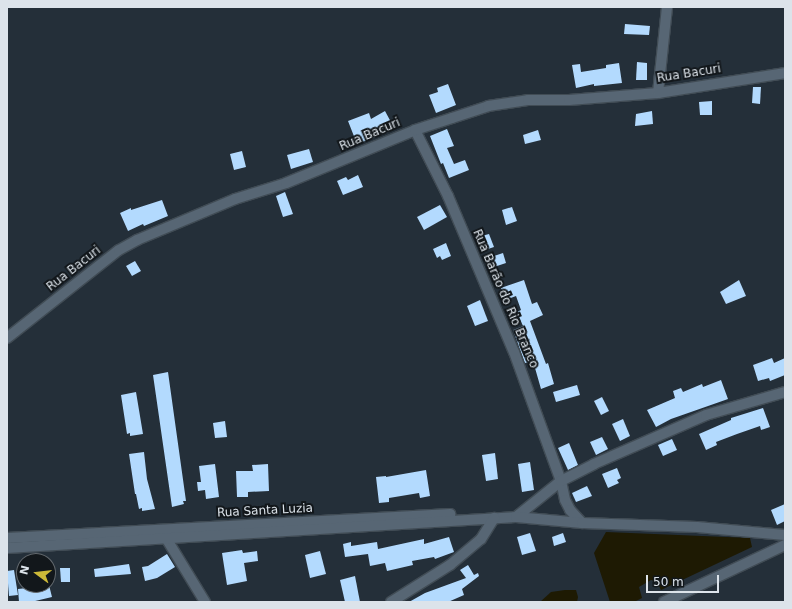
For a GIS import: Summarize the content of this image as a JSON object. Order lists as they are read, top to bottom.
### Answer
{
  "streets": {
    "street": ["Rua Bacuri", "Rua Barão do Rio Branco", "Rua Santa Luzia"]
  },
  "crossings": [
    ["Rua Bacuri", "Rua Barão do Rio Branco"],
    ["Rua Barão do Rio Branco", "Rua Santa Luzia"]
  ],
  "scale_bar": "50 m",
  "north": "left"
}
